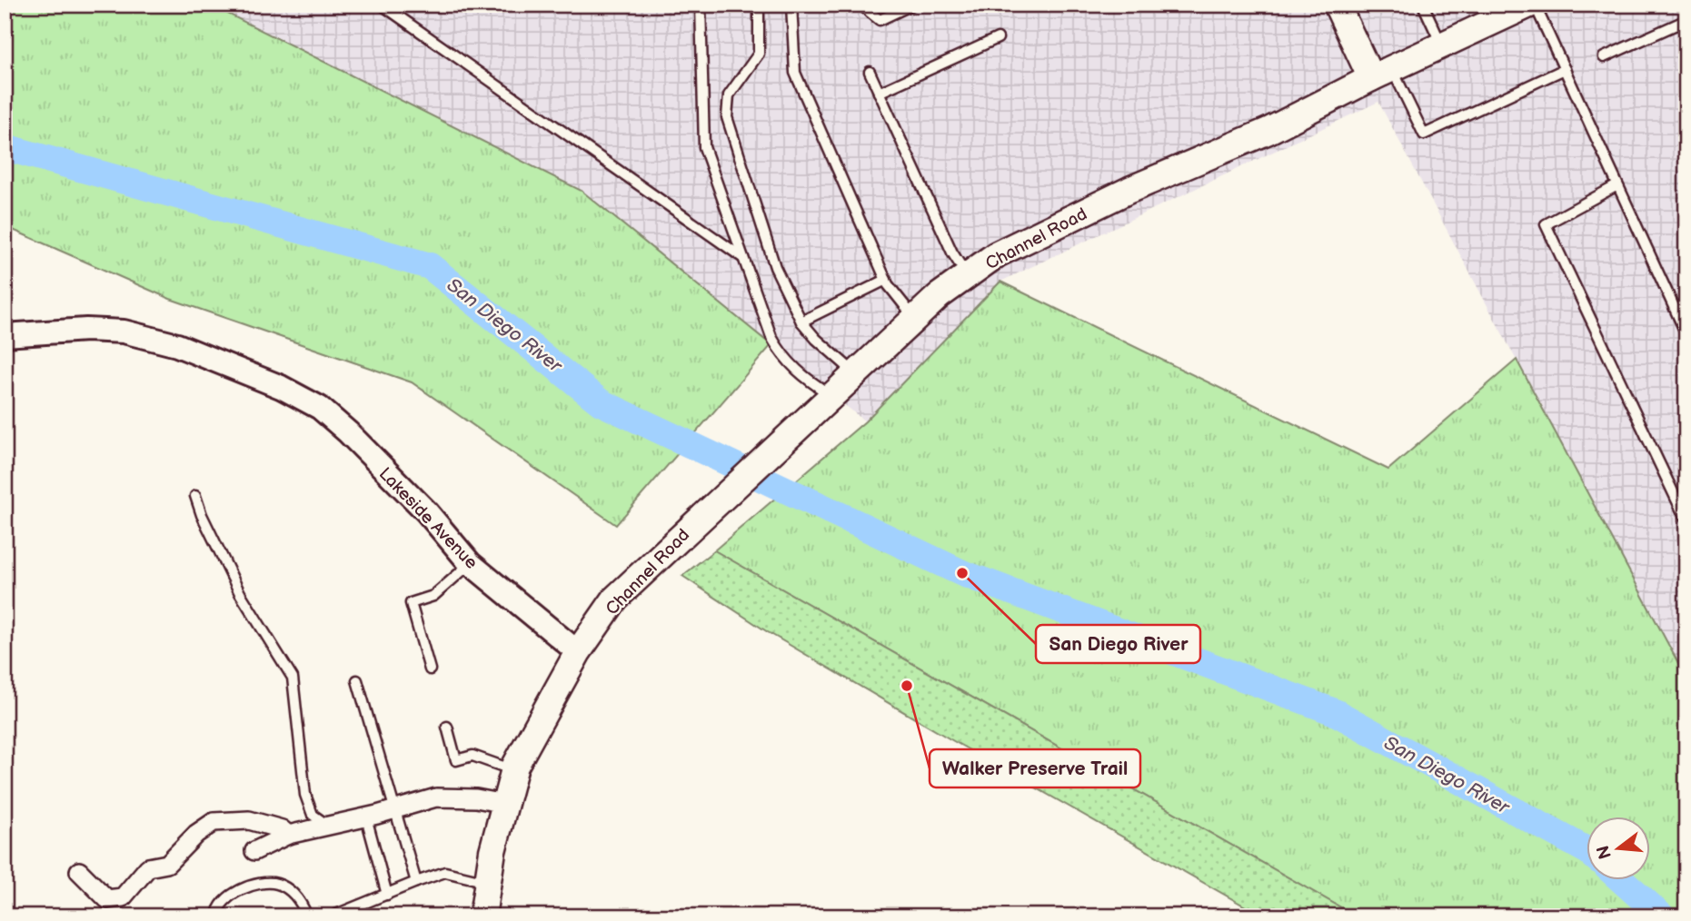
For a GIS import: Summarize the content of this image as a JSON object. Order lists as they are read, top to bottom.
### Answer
{
  "streets": {
    "main road": ["Channel Road"],
    "street": ["Lakeside Avenue"]
  },
  "crossings": [
    ["Channel Road", "Lakeside Avenue"]
  ],
  "water": ["San Diego River"],
  "places": ["San Diego River", "Walker Preserve Trail"],
  "north": "left"
}
